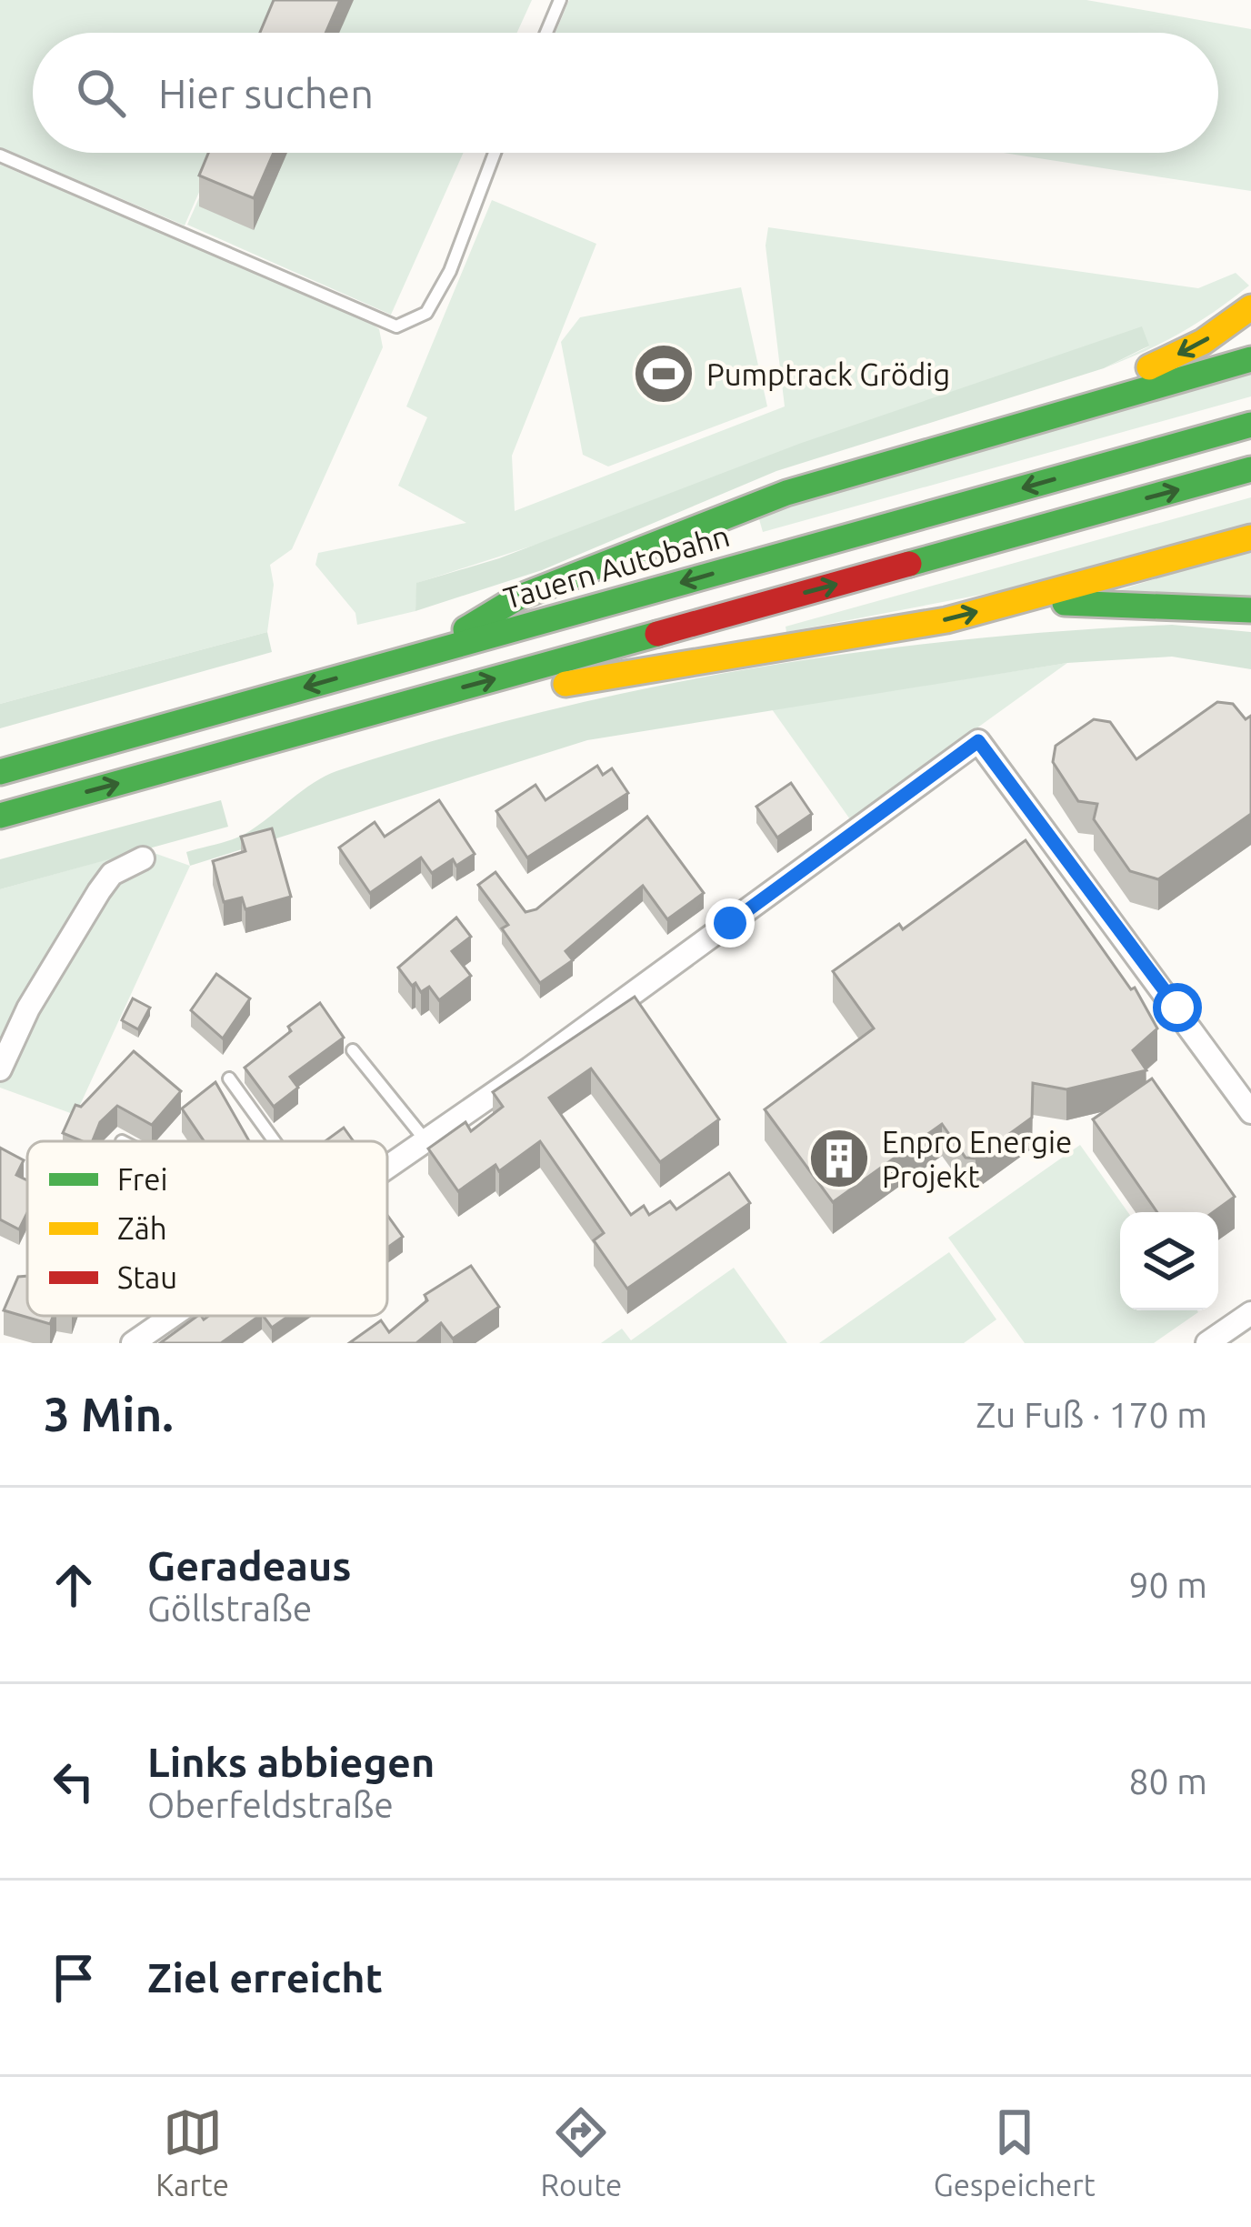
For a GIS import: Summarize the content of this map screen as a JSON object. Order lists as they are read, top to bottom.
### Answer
{
  "streets": {
    "highway": ["Tauern Autobahn"]
  },
  "places": {
    "sports": ["Pumptrack Grödig"],
    "building": ["Enpro Energie Projekt"]
  },
  "legend": ["Frei", "Zäh", "Stau"],
  "page": {
    "search": "Hier suchen",
    "heading": ["3 Min.", "Zu Fuß · 170 m"],
    "list": [
      ["Geradeaus", "Göllstraße", "90 m"],
      ["Links abbiegen", "Oberfeldstraße", "80 m"],
      "Ziel erreicht"
    ],
    "nav": ["Karte", "Route", "Gespeichert"]
  }
}
